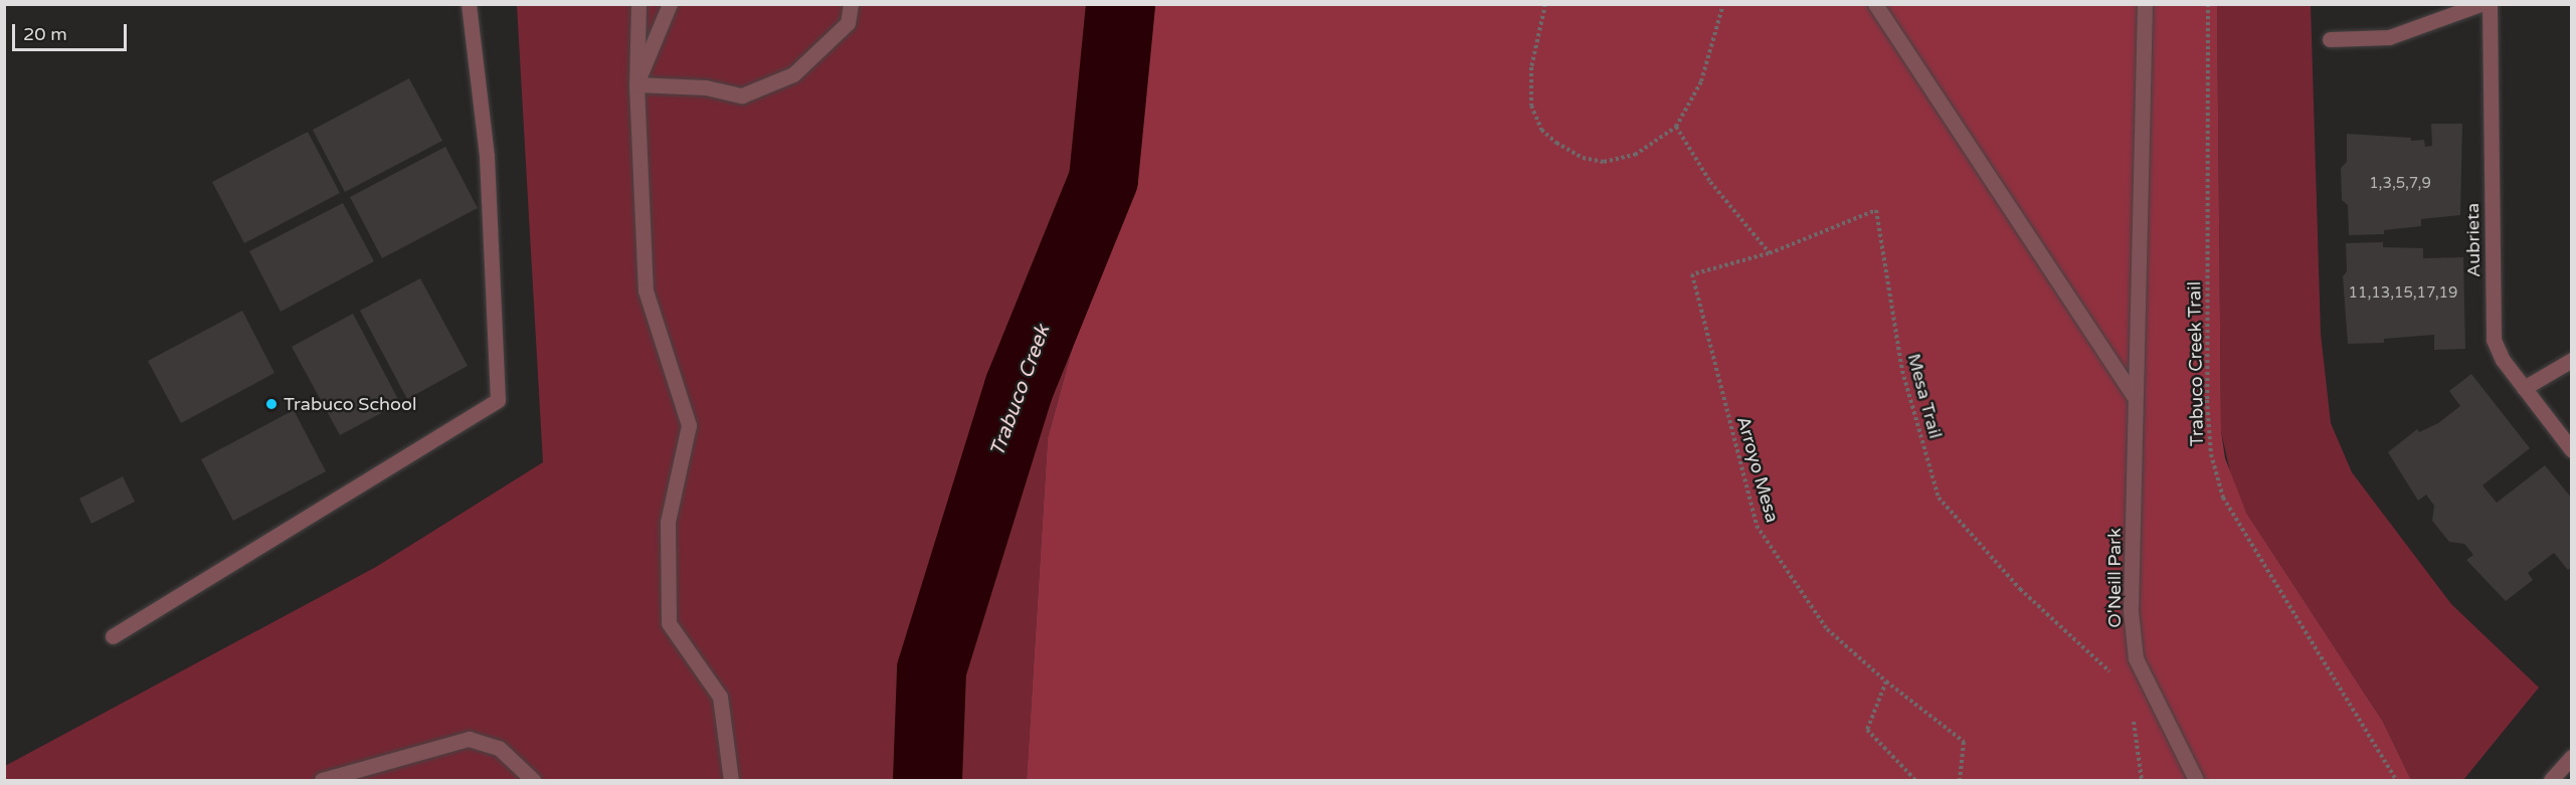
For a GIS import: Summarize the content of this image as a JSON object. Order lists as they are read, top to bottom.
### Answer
{
  "streets": {
    "street": ["Aubrieta", "O'Neill Park"],
    "path": ["Trabuco Creek Trail", "Mesa Trail", "Arroyo Mesa"]
  },
  "crossings": [
    ["Mesa Trail", "Arroyo Mesa"]
  ],
  "water": ["Trabuco Creek"],
  "places": ["Trabuco School"],
  "house_numbers": ["1,3,5,7,9", "11,13,15,17,19"],
  "scale_bar": "20 m"
}
